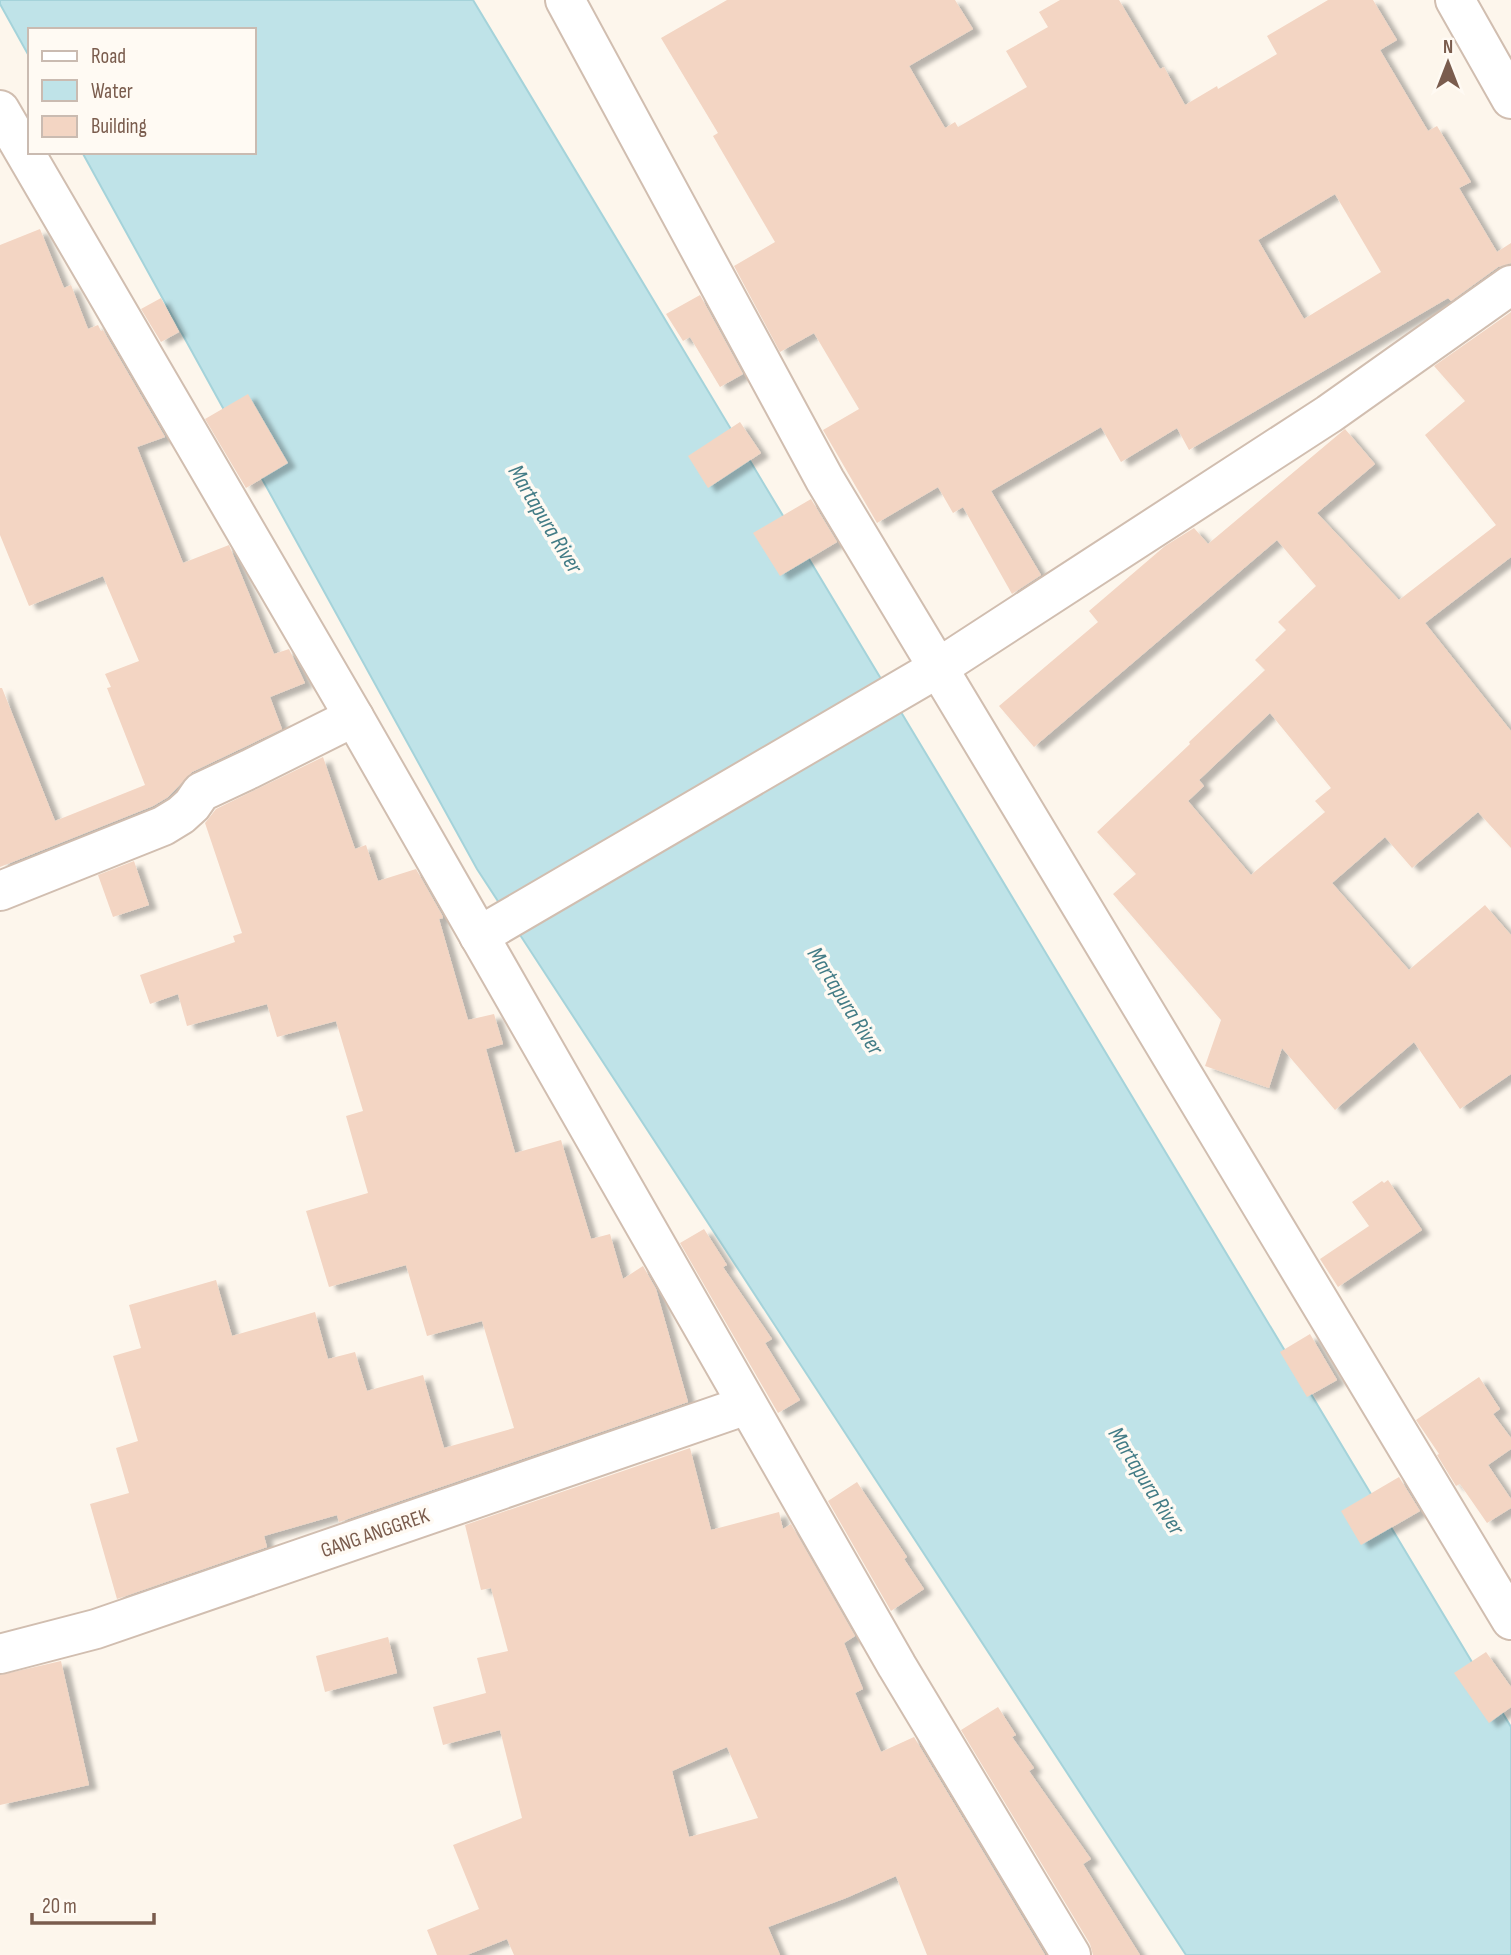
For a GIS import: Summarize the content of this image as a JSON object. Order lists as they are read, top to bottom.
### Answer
{
  "streets": {
    "street": ["GANG ANGGREK"]
  },
  "water": ["Martapura River"],
  "legend": ["Road", "Water", "Building"],
  "scale_bar": "20 m",
  "north": "top"
}
